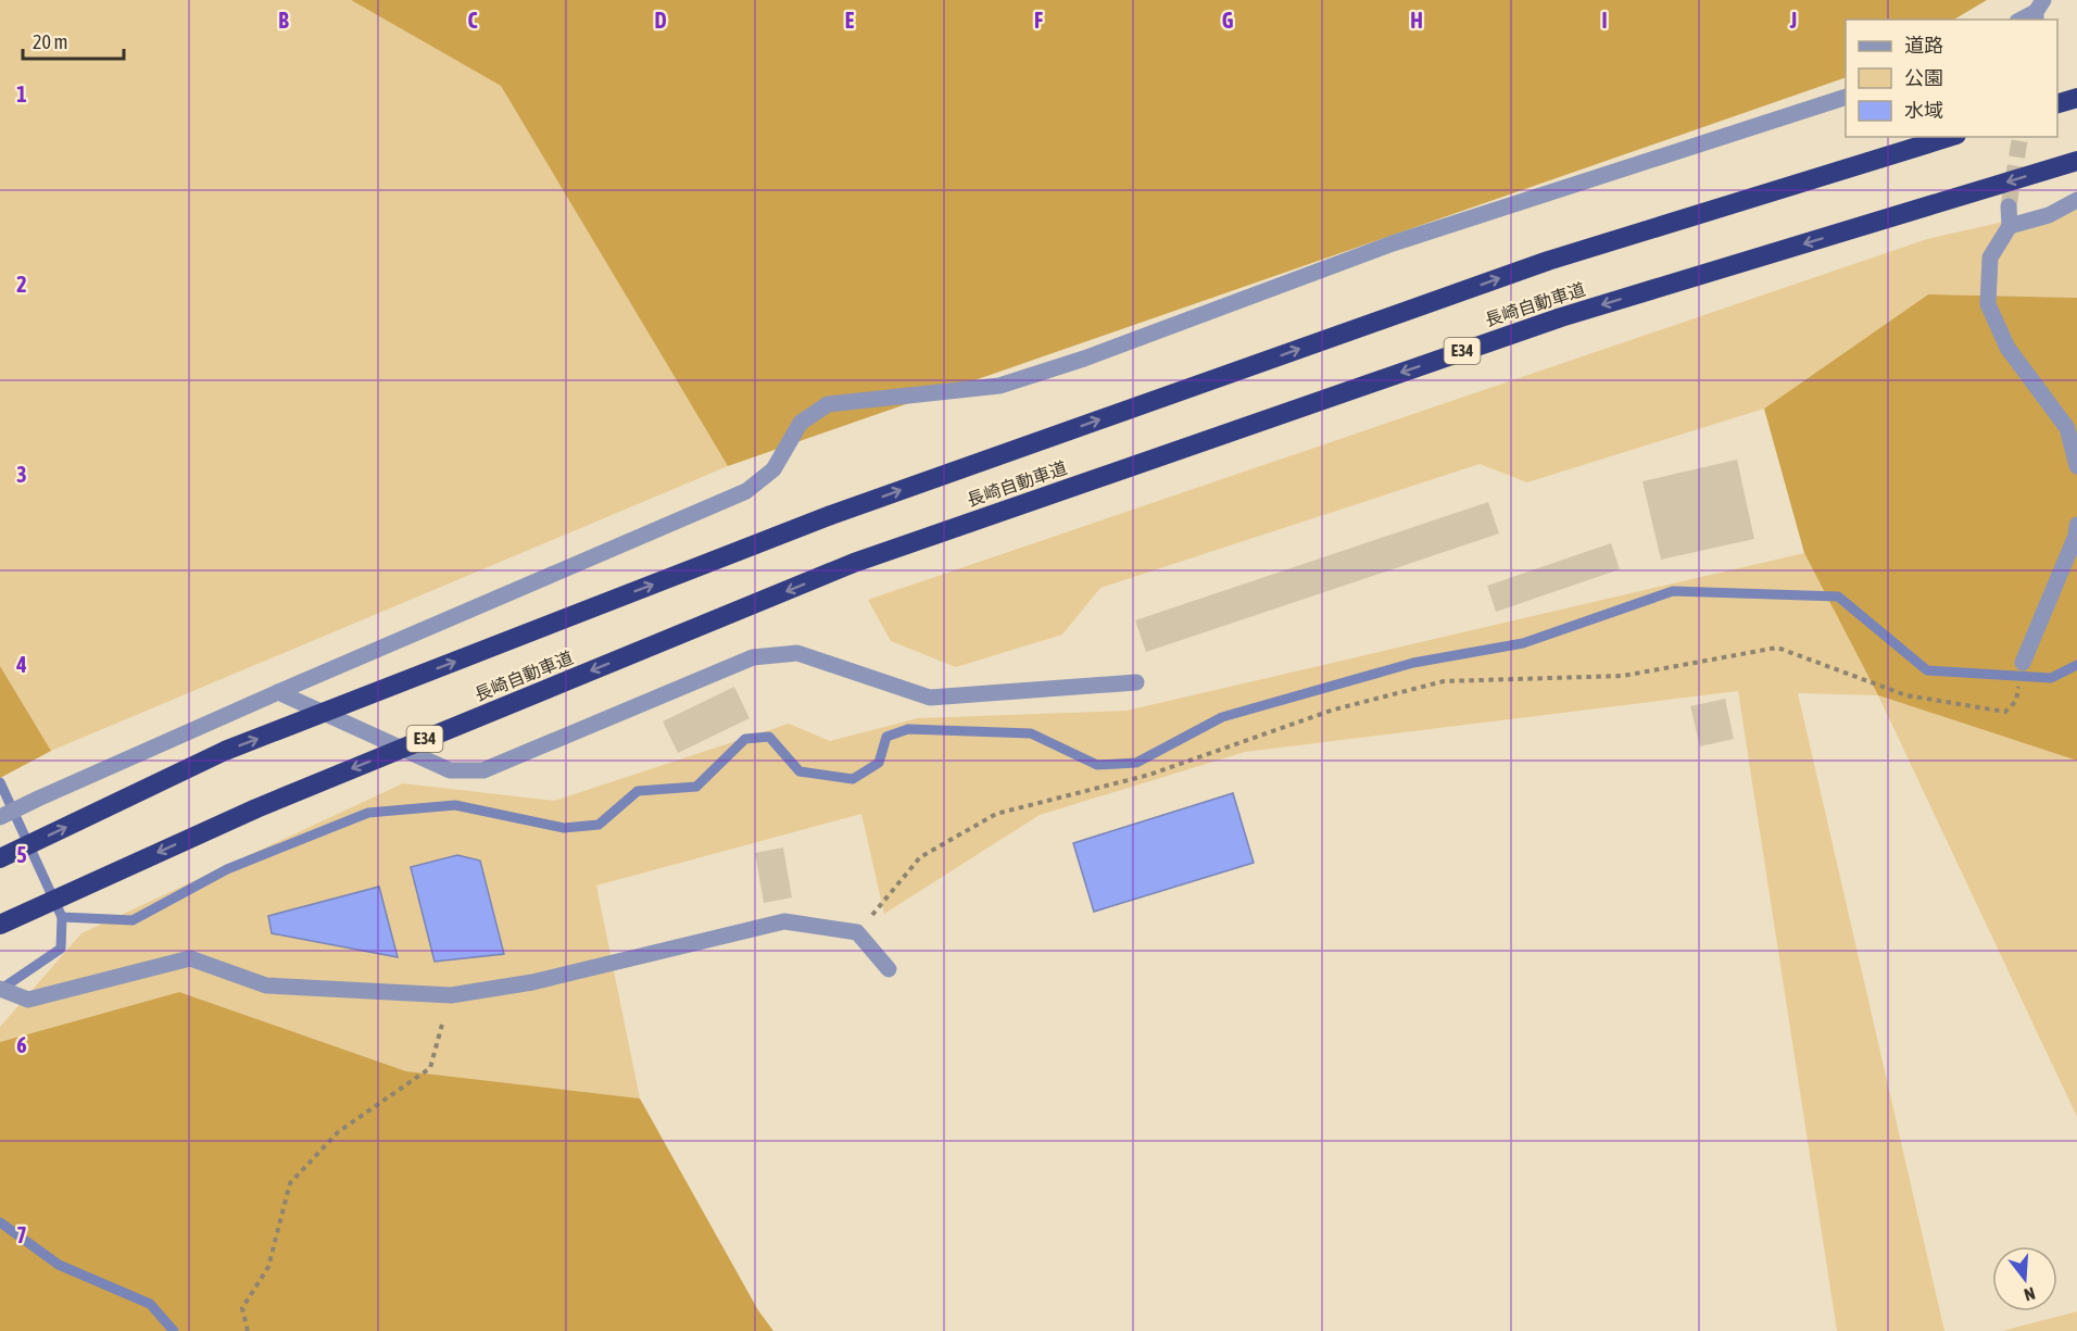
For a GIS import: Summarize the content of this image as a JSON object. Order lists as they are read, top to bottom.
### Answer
{
  "streets": {
    "highway": ["長崎自動車道", "E34"]
  },
  "legend": ["道路", "公園", "水域"],
  "scale_bar": "20 m",
  "north": "bottom",
  "grid": {
    "columns": [
      "B",
      "C",
      "D",
      "E",
      "F",
      "G",
      "H",
      "I",
      "J"
    ],
    "rows": [
      "1",
      "2",
      "3",
      "4",
      "5",
      "6",
      "7"
    ]
  }
}
